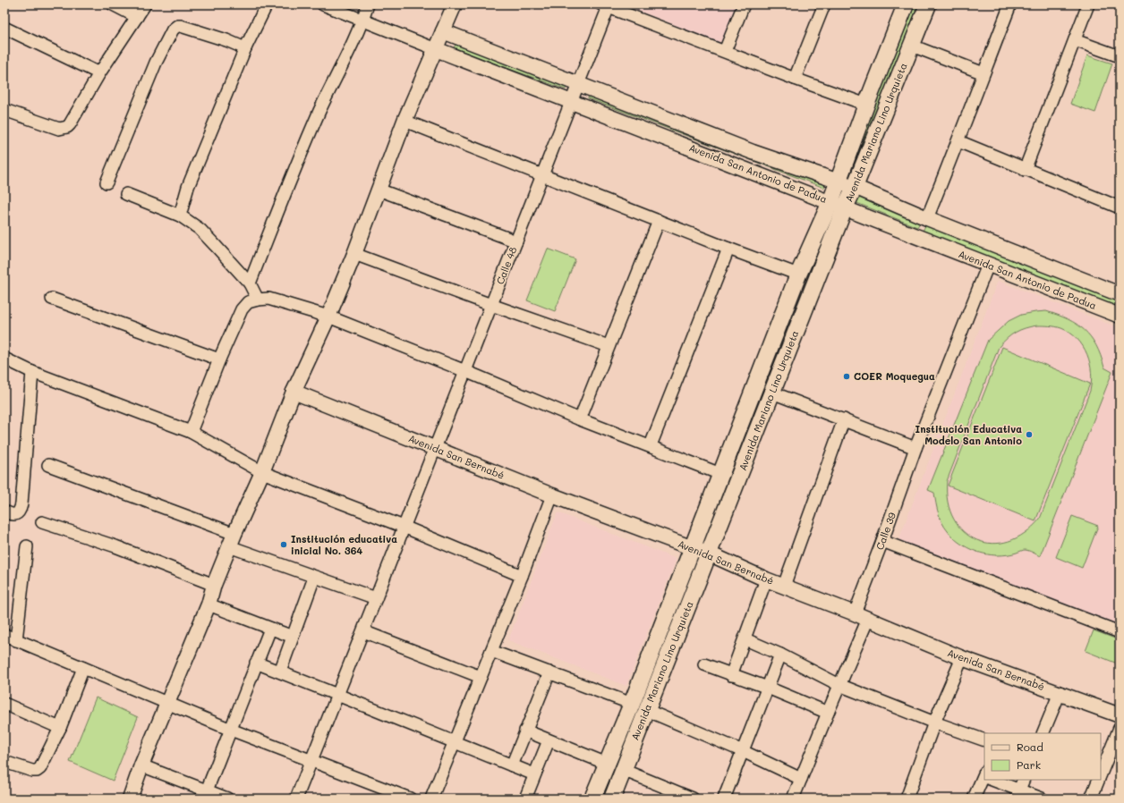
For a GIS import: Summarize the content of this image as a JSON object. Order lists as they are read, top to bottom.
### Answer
{
  "streets": {
    "main road": ["Avenida Mariano Lino Urquieta"],
    "street": [
      "Avenida San Antonio de Padua",
      "Calle 48",
      "Avenida San Bernabé",
      "Calle 39"
    ]
  },
  "crossings": [
    ["Avenida Mariano Lino Urquieta", "Avenida San Antonio de Padua"],
    ["Avenida Mariano Lino Urquieta", "Avenida San Bernabé"],
    ["Avenida San Antonio de Padua", "Calle 48"],
    ["Avenida San Antonio de Padua", "Calle 39"],
    ["Calle 48", "Avenida San Bernabé"],
    ["Avenida San Bernabé", "Calle 39"]
  ],
  "places": ["COER Moquegua", "Institución Educativa Modelo San Antonio", "Institución educativa inicial No. 364"],
  "legend": ["Road", "Park"]
}
